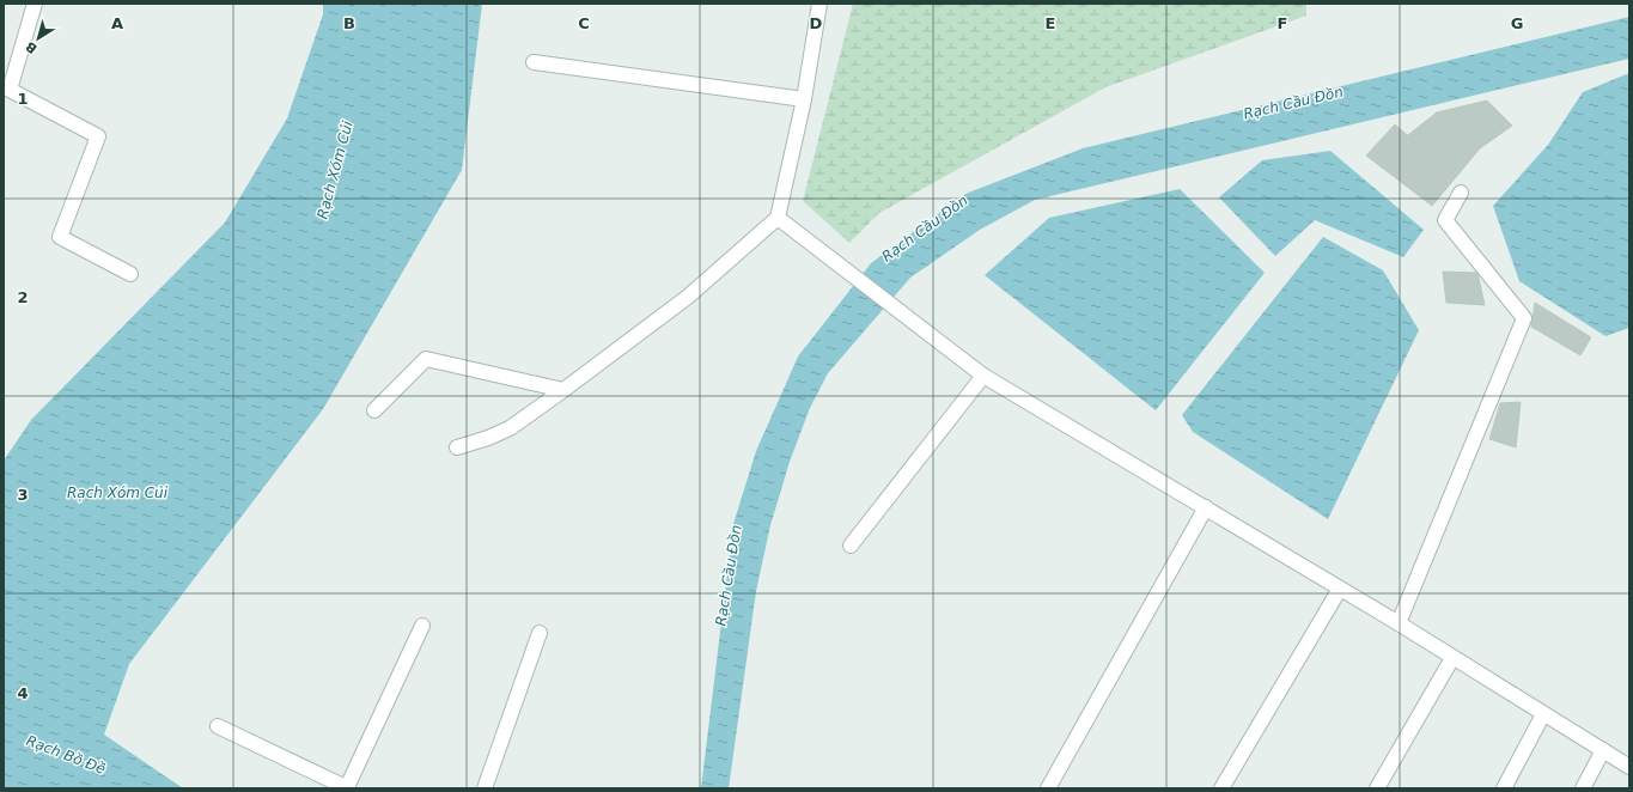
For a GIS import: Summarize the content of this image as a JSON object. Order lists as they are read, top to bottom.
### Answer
{
  "water": ["Rạch Cầu Đồn", "Rạch Xóm Củi", "Rạch Bồ Đề"],
  "north": "bottom left",
  "grid": {
    "columns": [
      "A",
      "B",
      "C",
      "D",
      "E",
      "F",
      "G"
    ],
    "rows": [
      "1",
      "2",
      "3",
      "4"
    ]
  }
}
